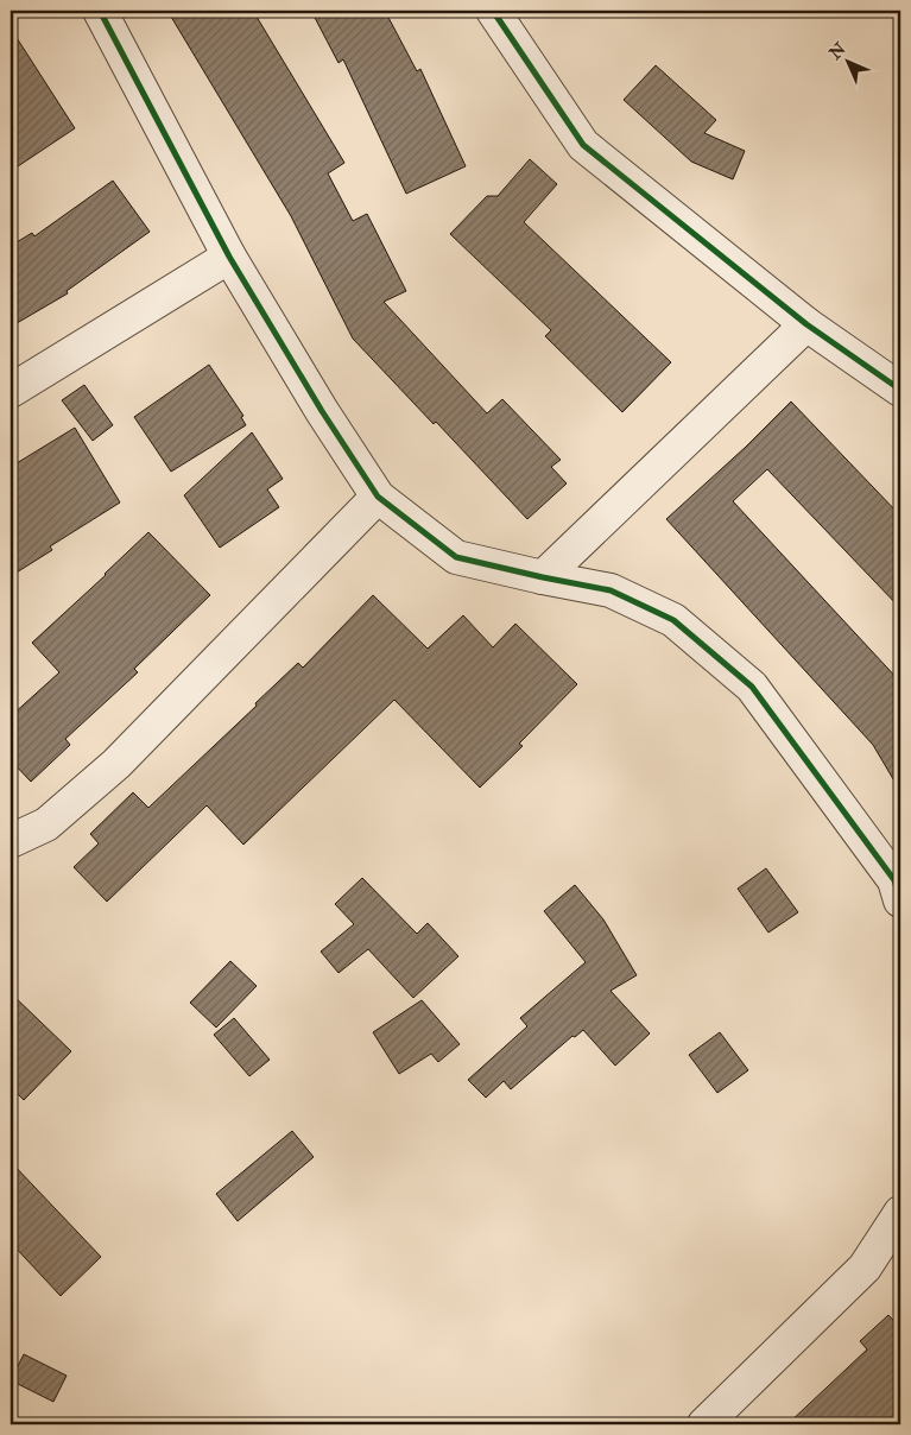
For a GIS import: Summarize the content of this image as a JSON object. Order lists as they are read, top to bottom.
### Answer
{
  "north": "top left"
}
